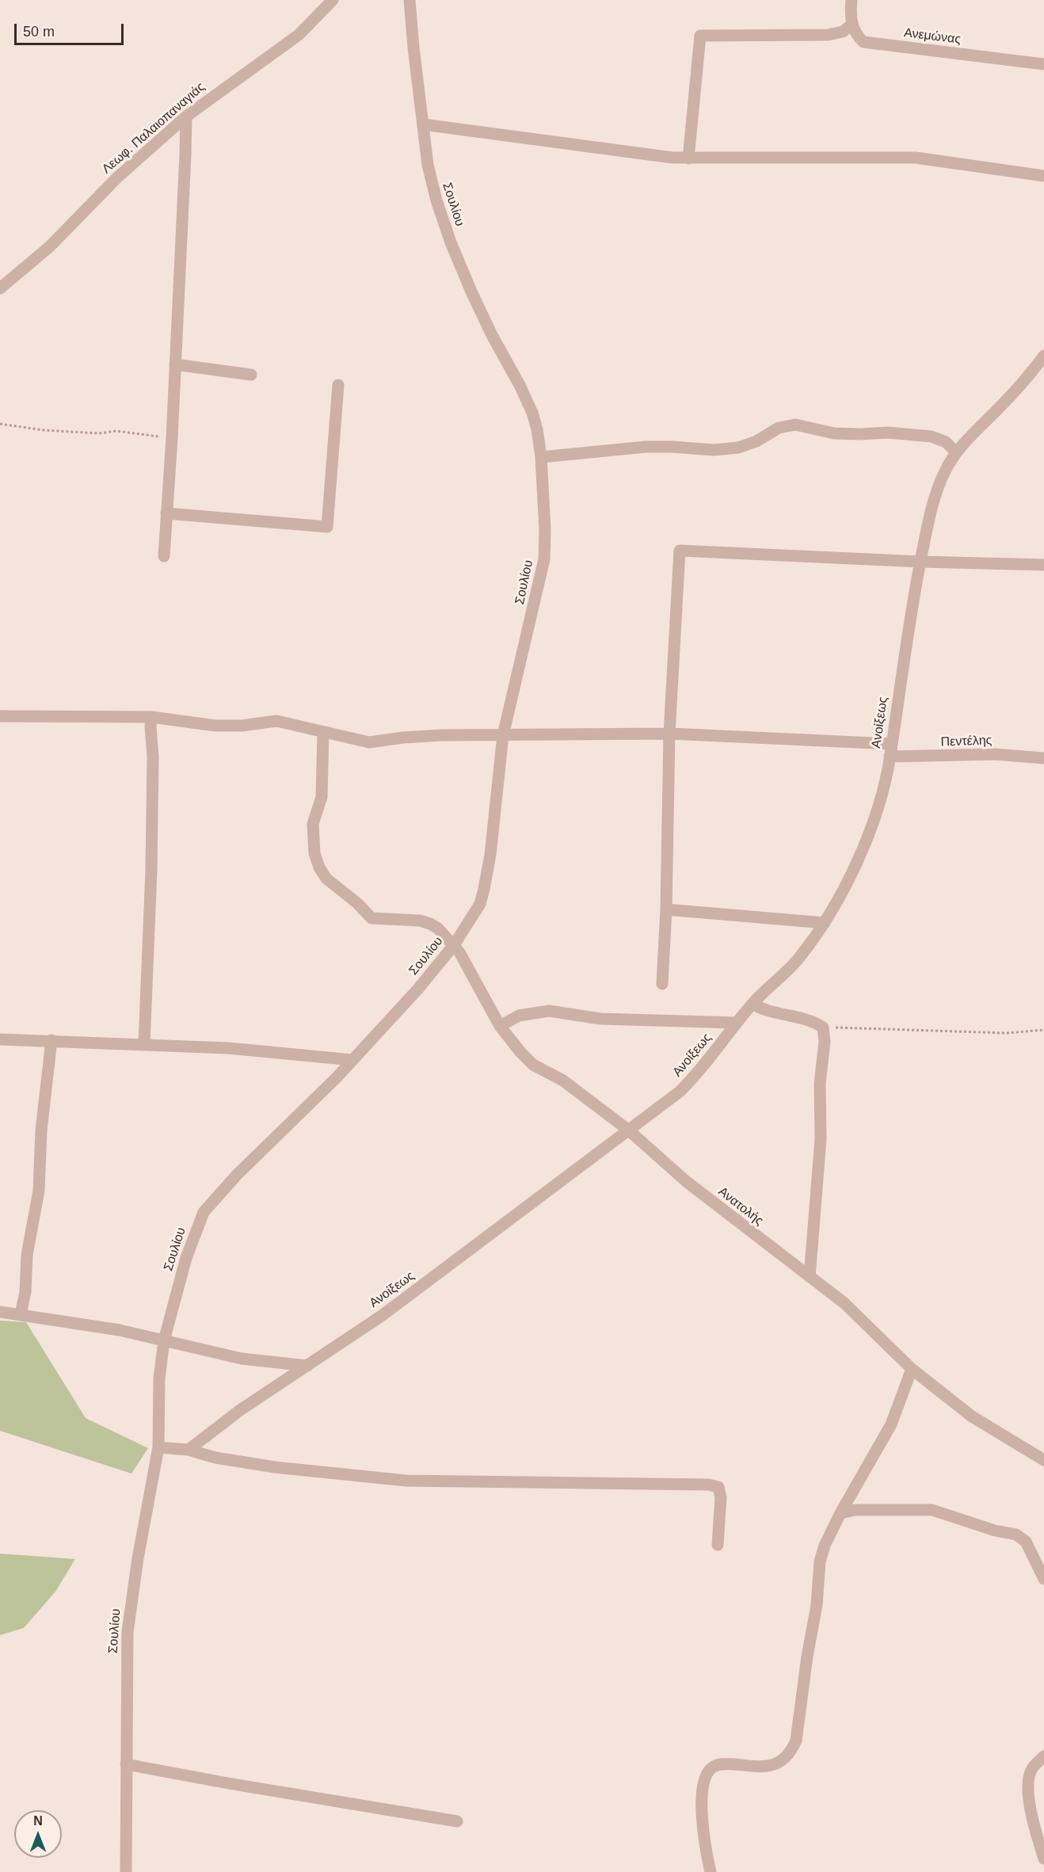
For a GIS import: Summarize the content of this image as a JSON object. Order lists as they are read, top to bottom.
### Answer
{
  "streets": {
    "street": [
      "Ανεμώνας",
      "Λεωφ. Παλαιοπαναγιάς",
      "Σουλίου",
      "Ανοίξεως",
      "Πεντέλης",
      "Ανατολής"
    ]
  },
  "crossings": [
    ["Σουλίου", "Ανατολής"],
    ["Ανοίξεως", "Πεντέλης"],
    ["Ανοίξεως", "Ανατολής"]
  ],
  "scale_bar": "50 m",
  "north": "top"
}
